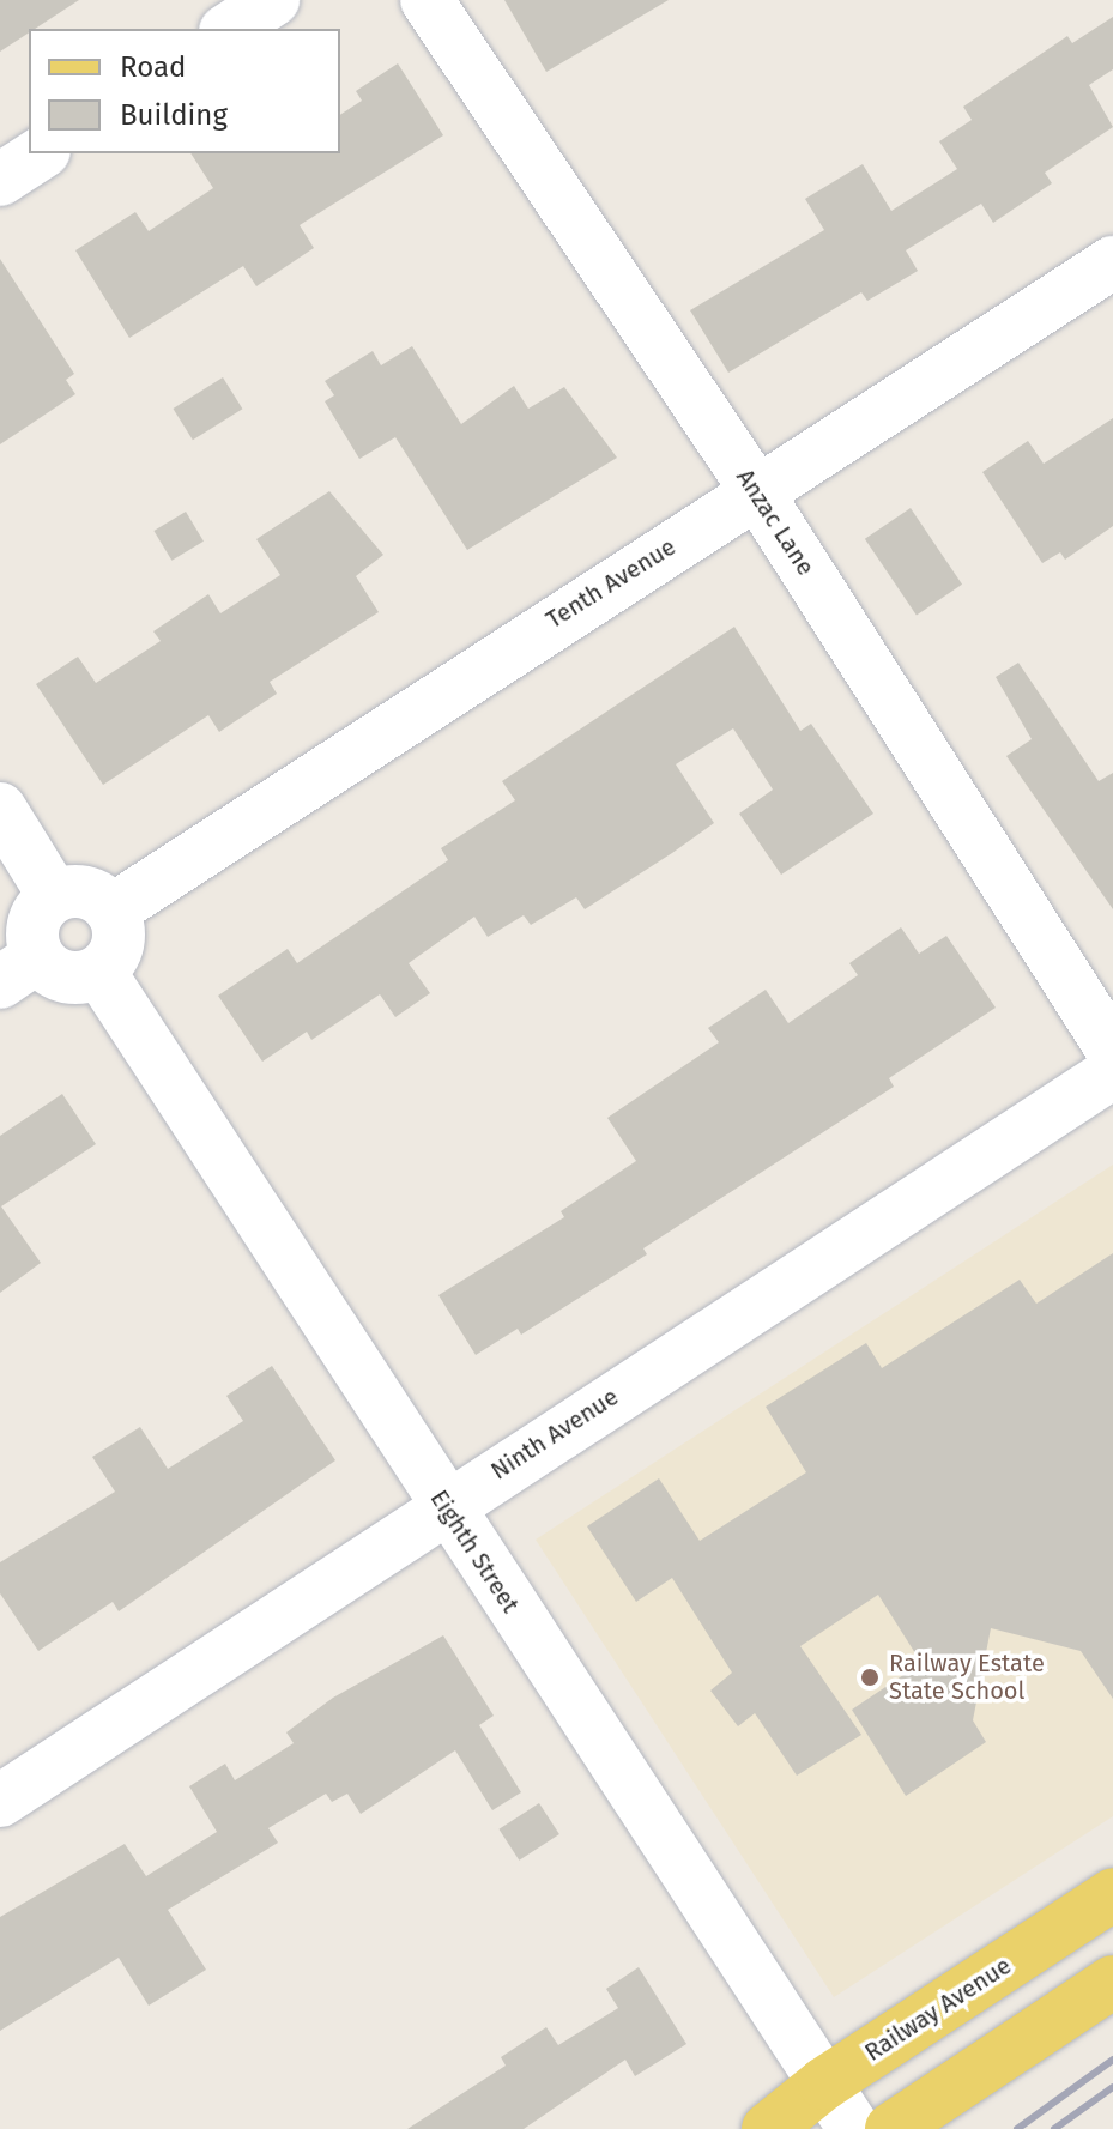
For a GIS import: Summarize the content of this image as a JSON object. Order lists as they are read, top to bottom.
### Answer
{
  "streets": {
    "main road": ["Railway Avenue"],
    "street": [
      "Anzac Lane",
      "Tenth Avenue",
      "Ninth Avenue",
      "Eighth Street"
    ]
  },
  "crossings": [
    ["Anzac Lane", "Tenth Avenue"],
    ["Tenth Avenue", "Eighth Street"],
    ["Ninth Avenue", "Eighth Street"],
    ["Eighth Street", "Railway Avenue"]
  ],
  "places": ["Railway Estate State School"],
  "legend": ["Road", "Building"]
}
